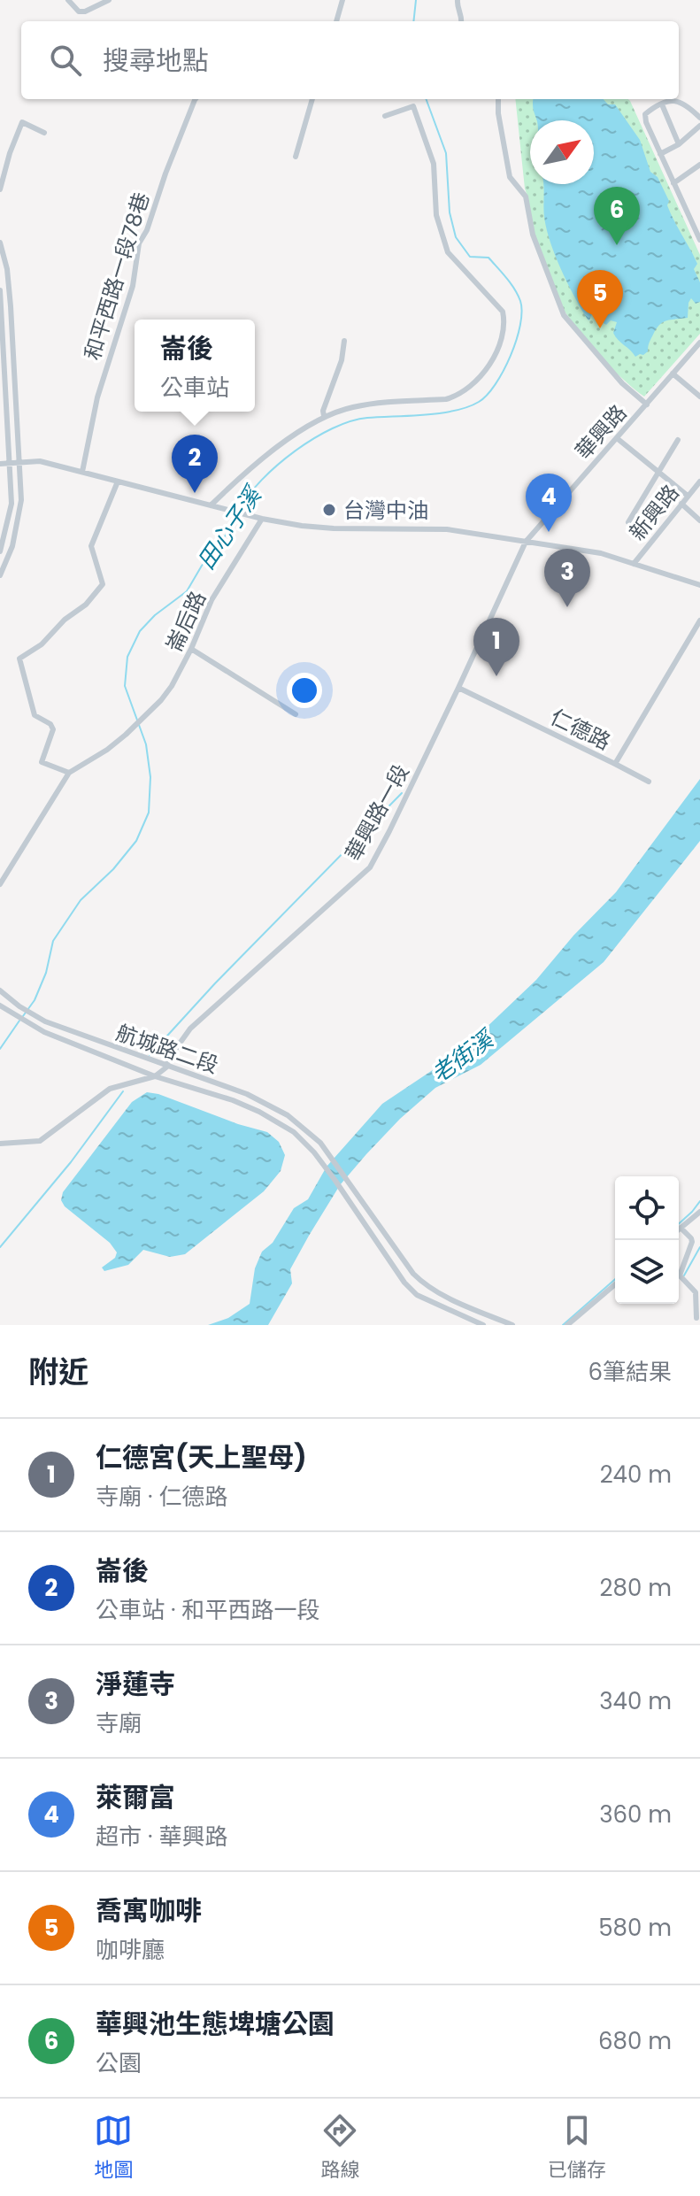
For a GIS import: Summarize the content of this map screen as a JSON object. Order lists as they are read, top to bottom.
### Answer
{
  "streets": {
    "street": [
      "和平西路一段78巷",
      "華興路",
      "新興路",
      "崙后路",
      "仁德路",
      "華興路一段",
      "航城路二段"
    ]
  },
  "crossings": [
    ["華興路", "華興路一段"],
    ["仁德路", "華興路一段"],
    ["華興路一段", "航城路二段"]
  ],
  "water": ["田心子溪", "老街溪"],
  "places": ["台灣中油"],
  "north": "top right",
  "page": {
    "search": "搜尋地點",
    "pins": [
      "6",
      "5",
      "2",
      "4",
      "3",
      "1"
    ],
    "popup": ["崙後", "公車站"],
    "heading": ["附近", "6筆結果"],
    "list": [
      {
        "mark": "1",
        "name": "仁德宮(天上聖母)",
        "note": "寺廟 · 仁德路",
        "value": "240 m"
      },
      {
        "mark": "2",
        "name": "崙後",
        "note": "公車站 · 和平西路一段",
        "value": "280 m"
      },
      {
        "mark": "3",
        "name": "淨蓮寺",
        "note": "寺廟",
        "value": "340 m"
      },
      {
        "mark": "4",
        "name": "萊爾富",
        "note": "超市 · 華興路",
        "value": "360 m"
      },
      {
        "mark": "5",
        "name": "喬寓咖啡",
        "note": "咖啡廳",
        "value": "580 m"
      },
      {
        "mark": "6",
        "name": "華興池生態埤塘公園",
        "note": "公園",
        "value": "680 m"
      }
    ],
    "nav": ["地圖", "路線", "已儲存"]
  }
}
